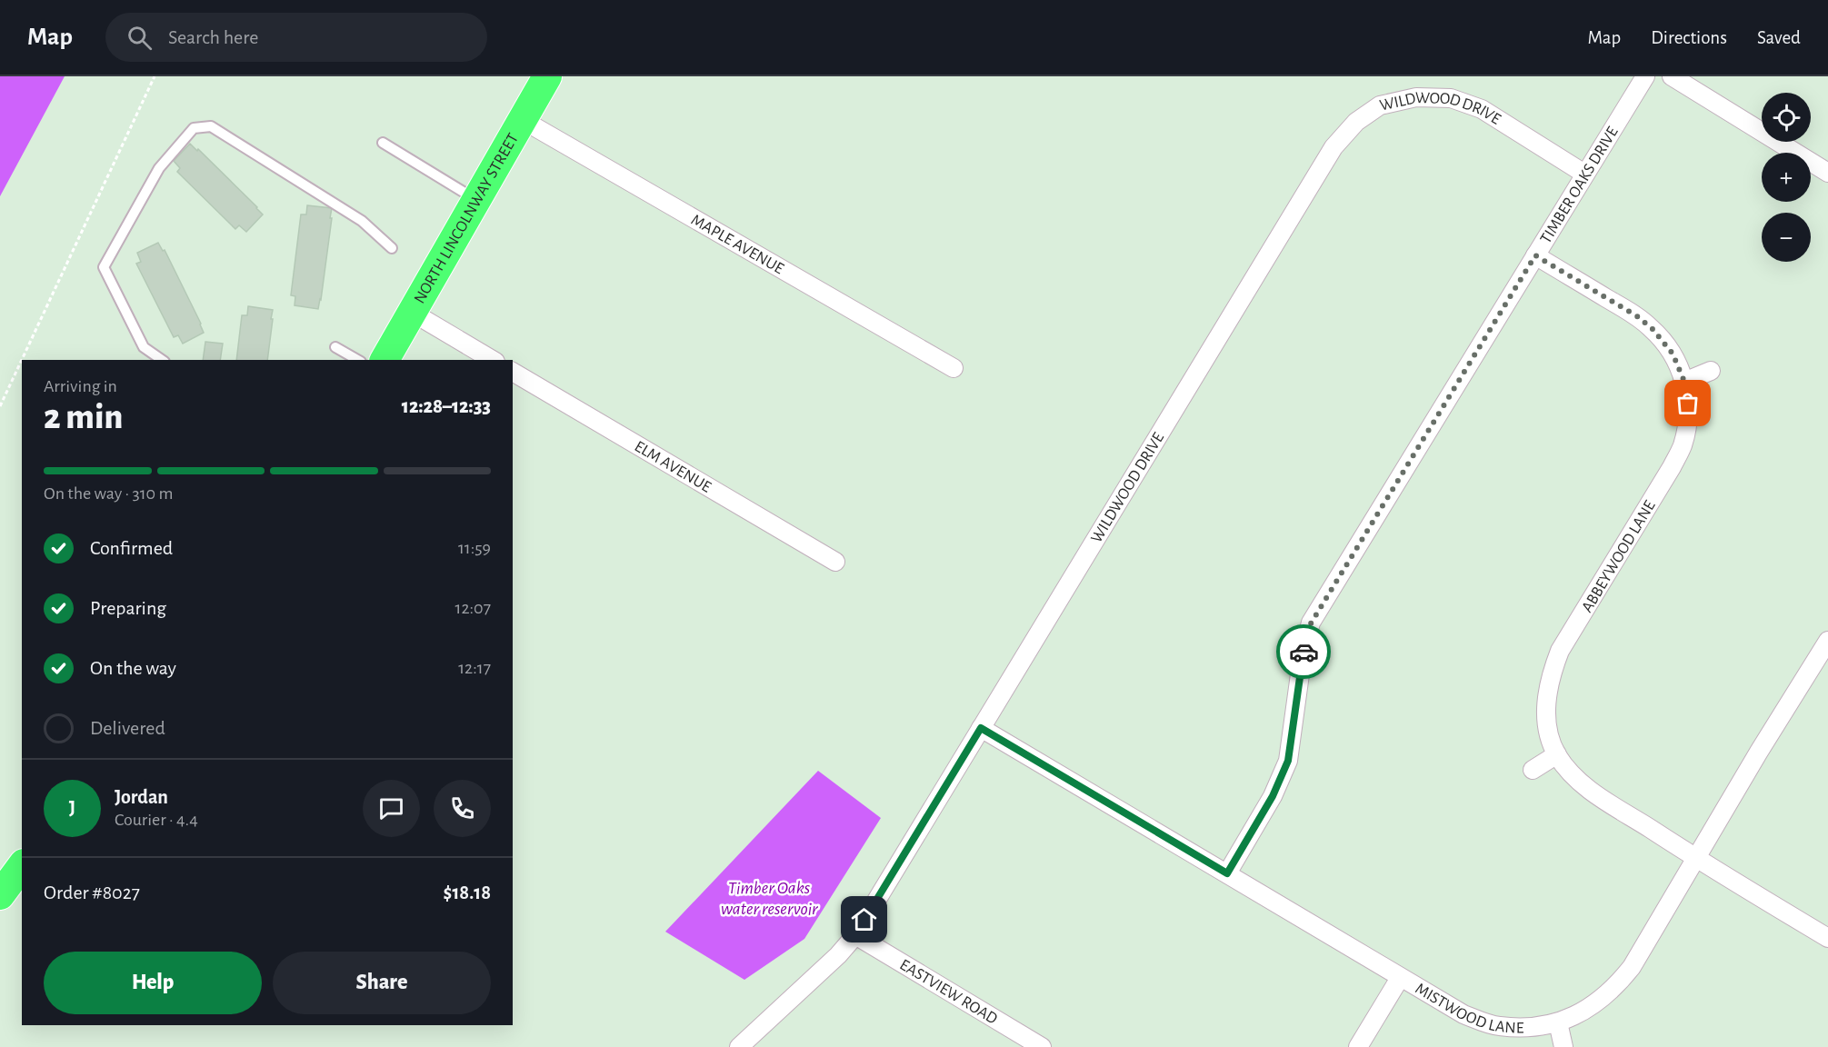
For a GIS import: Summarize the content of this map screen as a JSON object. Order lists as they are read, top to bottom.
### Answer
{
  "streets": {
    "main road": ["NORTH LINCOLNWAY STREET"],
    "street": [
      "WILDWOOD DRIVE",
      "TIMBER OAKS DRIVE",
      "MAPLE AVENUE",
      "ELM AVENUE",
      "ABBEYWOOD LANE",
      "EASTVIEW ROAD",
      "MISTWOOD LANE"
    ]
  },
  "crossings": [
    ["WILDWOOD DRIVE", "TIMBER OAKS DRIVE"],
    ["WILDWOOD DRIVE", "EASTVIEW ROAD"],
    ["WILDWOOD DRIVE", "MISTWOOD LANE"],
    ["TIMBER OAKS DRIVE", "ABBEYWOOD LANE"],
    ["TIMBER OAKS DRIVE", "MISTWOOD LANE"],
    ["NORTH LINCOLNWAY STREET", "MAPLE AVENUE"],
    ["ABBEYWOOD LANE", "MISTWOOD LANE"]
  ],
  "water": ["Timber Oaks water reservoir"],
  "page": {
    "header": "Map",
    "search": "Search here",
    "nav": ["Map", "Directions", "Saved"],
    "map_buttons": ["+", "−"],
    "heading": ["2 min", "Arriving in", "12:28–12:33"],
    "panel": [
      "Jordan",
      "Courier · 4.4",
      "Order #8027",
      "$18.18"
    ],
    "bar": "On the way · 310 m",
    "list": [
      ["Confirmed", "11:59"],
      ["Preparing", "12:07"],
      ["On the way", "12:17"],
      "Delivered"
    ],
    "round": "J",
    "buttons": ["Help", "Share"]
  }
}
